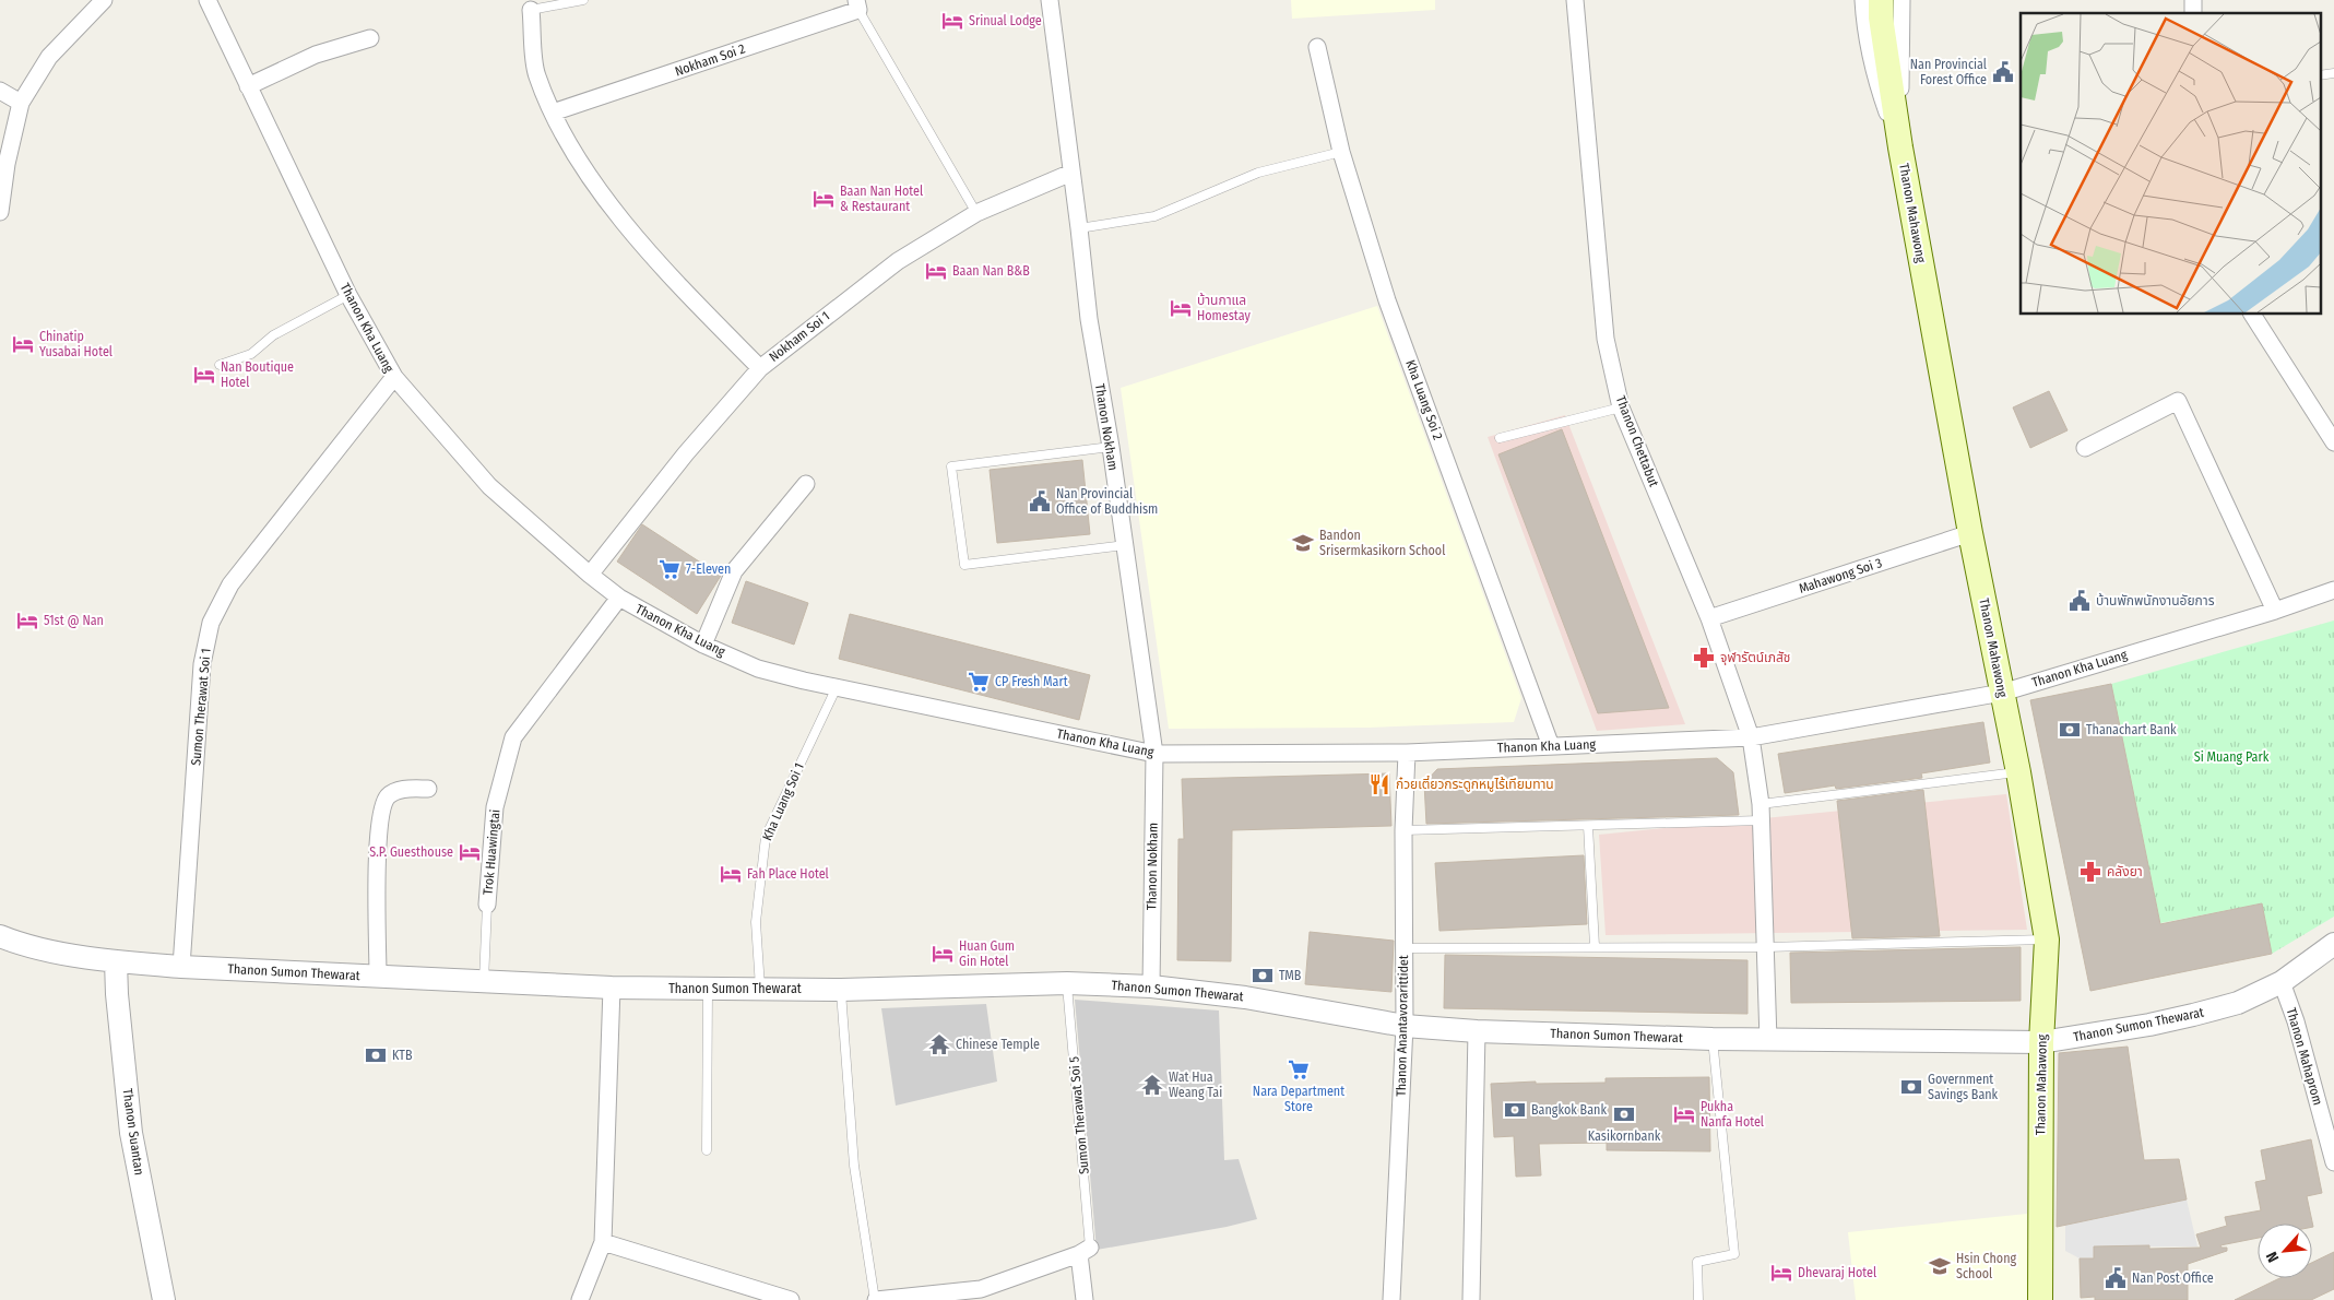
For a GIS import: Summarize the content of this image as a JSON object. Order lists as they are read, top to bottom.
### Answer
{
  "streets": {
    "main road": ["Thanon Mahawong"],
    "street": [
      "Nokham Soi 2",
      "Thanon Kha Luang",
      "Nokham Soi 1",
      "Kha Luang Soi 2",
      "Thanon Nokham",
      "Thanon Chettabut",
      "Mahawong Soi 3",
      "Sumon Therawat Soi 1",
      "Trok Huawingtai",
      "Thanon Sumon Thewarat",
      "Thanon Anantavorarittidet",
      "Thanon Mahaprom",
      "Thanon Suantan"
    ],
    "lane": ["Kha Luang Soi 1", "Sumon Therawat Soi 5"]
  },
  "crossings": [
    ["Thanon Mahawong", "Thanon Kha Luang"],
    ["Thanon Mahawong", "Mahawong Soi 3"],
    ["Thanon Mahawong", "Thanon Sumon Thewarat"],
    ["Thanon Kha Luang", "Nokham Soi 1"],
    ["Thanon Kha Luang", "Kha Luang Soi 2"],
    ["Thanon Kha Luang", "Thanon Nokham"],
    ["Thanon Kha Luang", "Thanon Chettabut"],
    ["Thanon Kha Luang", "Sumon Therawat Soi 1"],
    ["Thanon Kha Luang", "Kha Luang Soi 1"],
    ["Thanon Kha Luang", "Trok Huawingtai"],
    ["Thanon Kha Luang", "Thanon Anantavorarittidet"],
    ["Nokham Soi 1", "Thanon Nokham"],
    ["Thanon Nokham", "Thanon Sumon Thewarat"],
    ["Thanon Chettabut", "Mahawong Soi 3"],
    ["Thanon Chettabut", "Thanon Sumon Thewarat"],
    ["Sumon Therawat Soi 1", "Thanon Sumon Thewarat"],
    ["Kha Luang Soi 1", "Thanon Sumon Thewarat"],
    ["Trok Huawingtai", "Thanon Sumon Thewarat"],
    ["Thanon Sumon Thewarat", "Thanon Anantavorarittidet"],
    ["Thanon Sumon Thewarat", "Thanon Mahaprom"],
    ["Thanon Sumon Thewarat", "Sumon Therawat Soi 5"],
    ["Thanon Sumon Thewarat", "Thanon Suantan"]
  ],
  "parks": ["Si Muang Park"],
  "places": {
    "hotel": [
      "Srinual Lodge",
      "Baan Nan Hotel & Restaurant",
      "Baan Nan B&B",
      "บ้านกาแล Homestay",
      "Chinatip Yusabai Hotel",
      "Nan Boutique Hotel",
      "51st @ Nan",
      "S.P. Guesthouse",
      "Fah Place Hotel",
      "Huan Gum Gin Hotel",
      "Pukha Nanfa Hotel",
      "Dhevaraj Hotel"
    ],
    "public building": [
      "Nan Provincial Forest Office",
      "Nan Provincial Office of Buddhism",
      "บ้านพักพนักงานอัยการ",
      "Nan Post Office"
    ],
    "school or university": ["Bandon Srisermkasikorn School", "Hsin Chong School"],
    "supermarket": ["7-Eleven", "CP Fresh Mart", "Nara Department Store"],
    "pharmacy": ["จุฬารัตน์เภสัช", "คลังยา"],
    "bank": [
      "Thanachart Bank",
      "TMB",
      "KTB",
      "Government Savings Bank",
      "Bangkok Bank",
      "Kasikornbank"
    ],
    "restaurant": ["ก๋วยเตี๋ยวกระดูกหมูไร้เทียมทาน"],
    "temple": ["Chinese Temple", "Wat Hua Weang Tai"]
  },
  "north": "bottom left"
}
